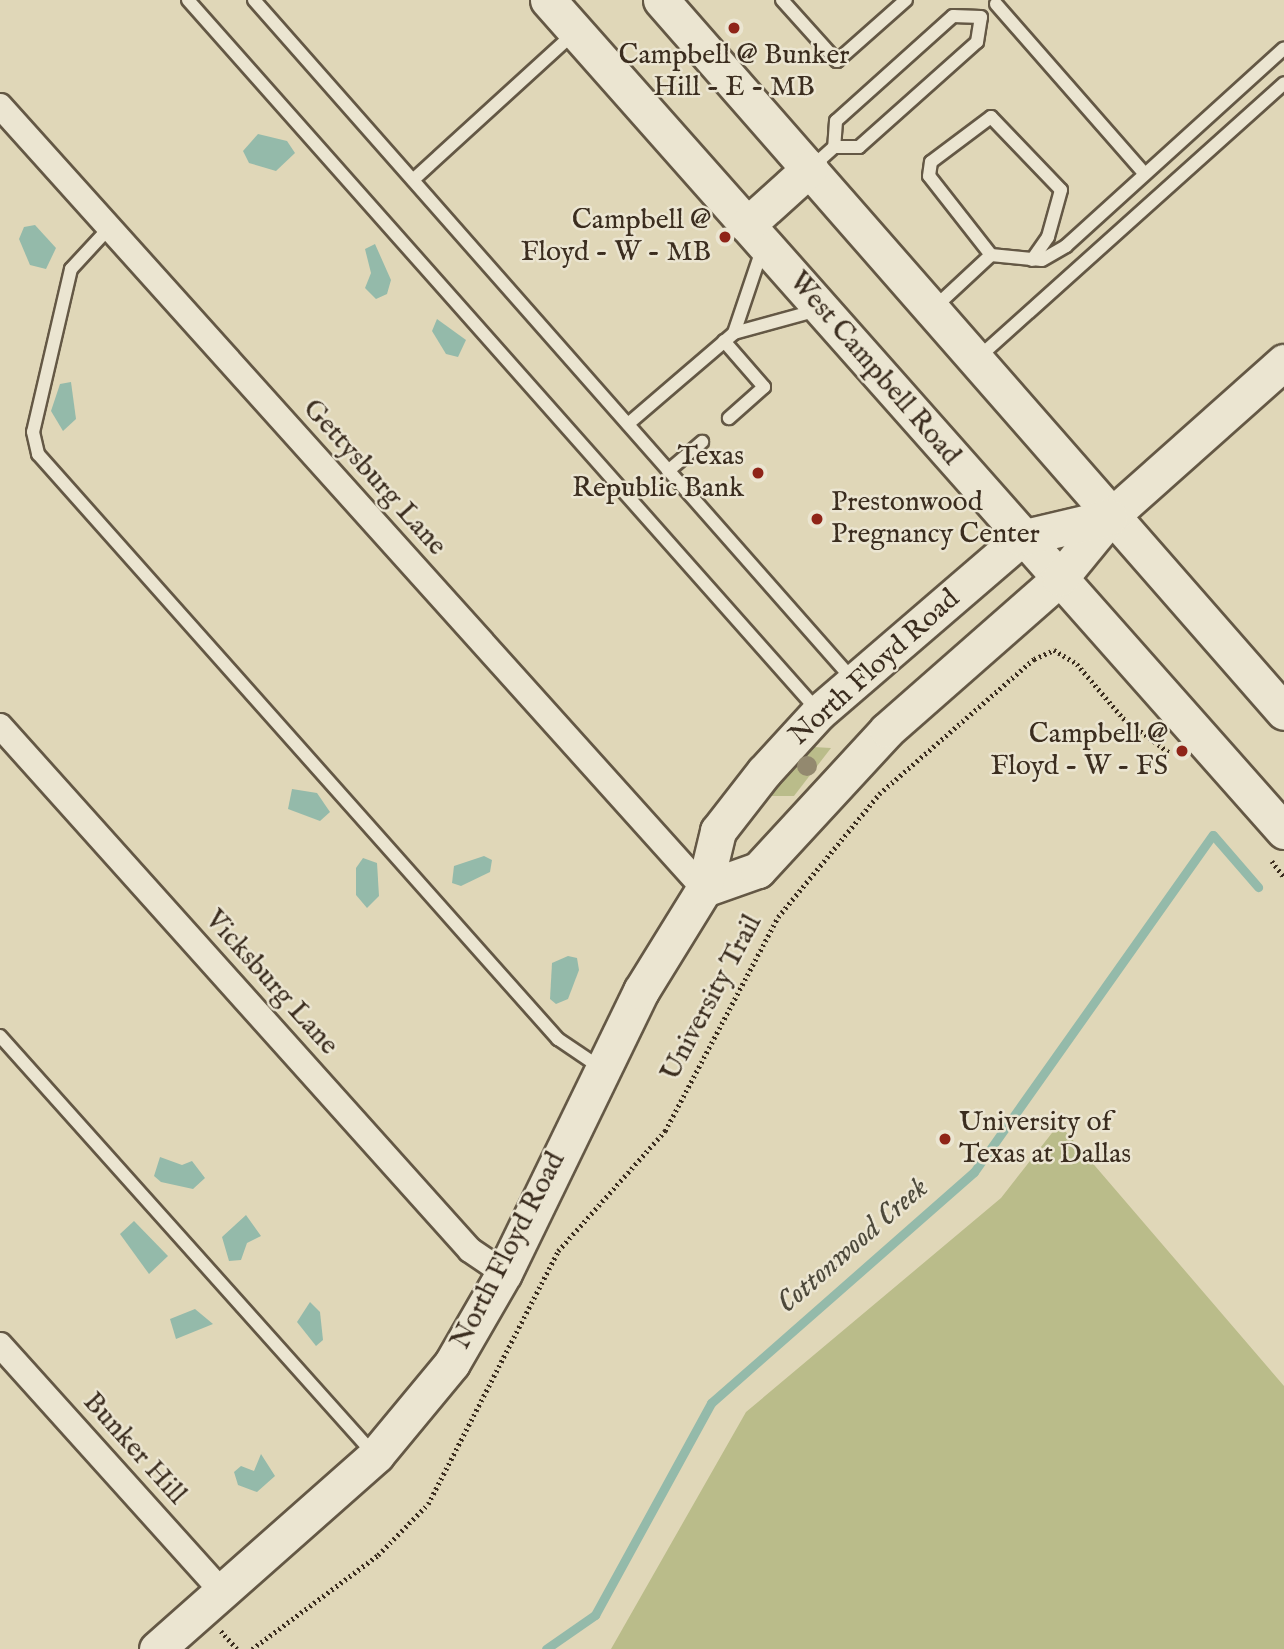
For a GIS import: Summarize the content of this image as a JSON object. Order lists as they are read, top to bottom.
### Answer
{
  "streets": {
    "street": [
      "West Campbell Road",
      "Gettysburg Lane",
      "North Floyd Road",
      "Vicksburg Lane",
      "Bunker Hill"
    ],
    "path": ["University Trail"]
  },
  "crossings": [
    ["West Campbell Road", "North Floyd Road"],
    ["Gettysburg Lane", "North Floyd Road"],
    ["North Floyd Road", "Vicksburg Lane"],
    ["North Floyd Road", "Bunker Hill"]
  ],
  "water": ["Cottonwood Creek"],
  "places": [
    "Campbell @ Bunker Hill - E - MB",
    "Campbell @ Floyd - W - MB",
    "Texas Republic Bank",
    "Prestonwood Pregnancy Center",
    "Campbell @ Floyd - W - FS",
    "University of Texas at Dallas"
  ]
}
